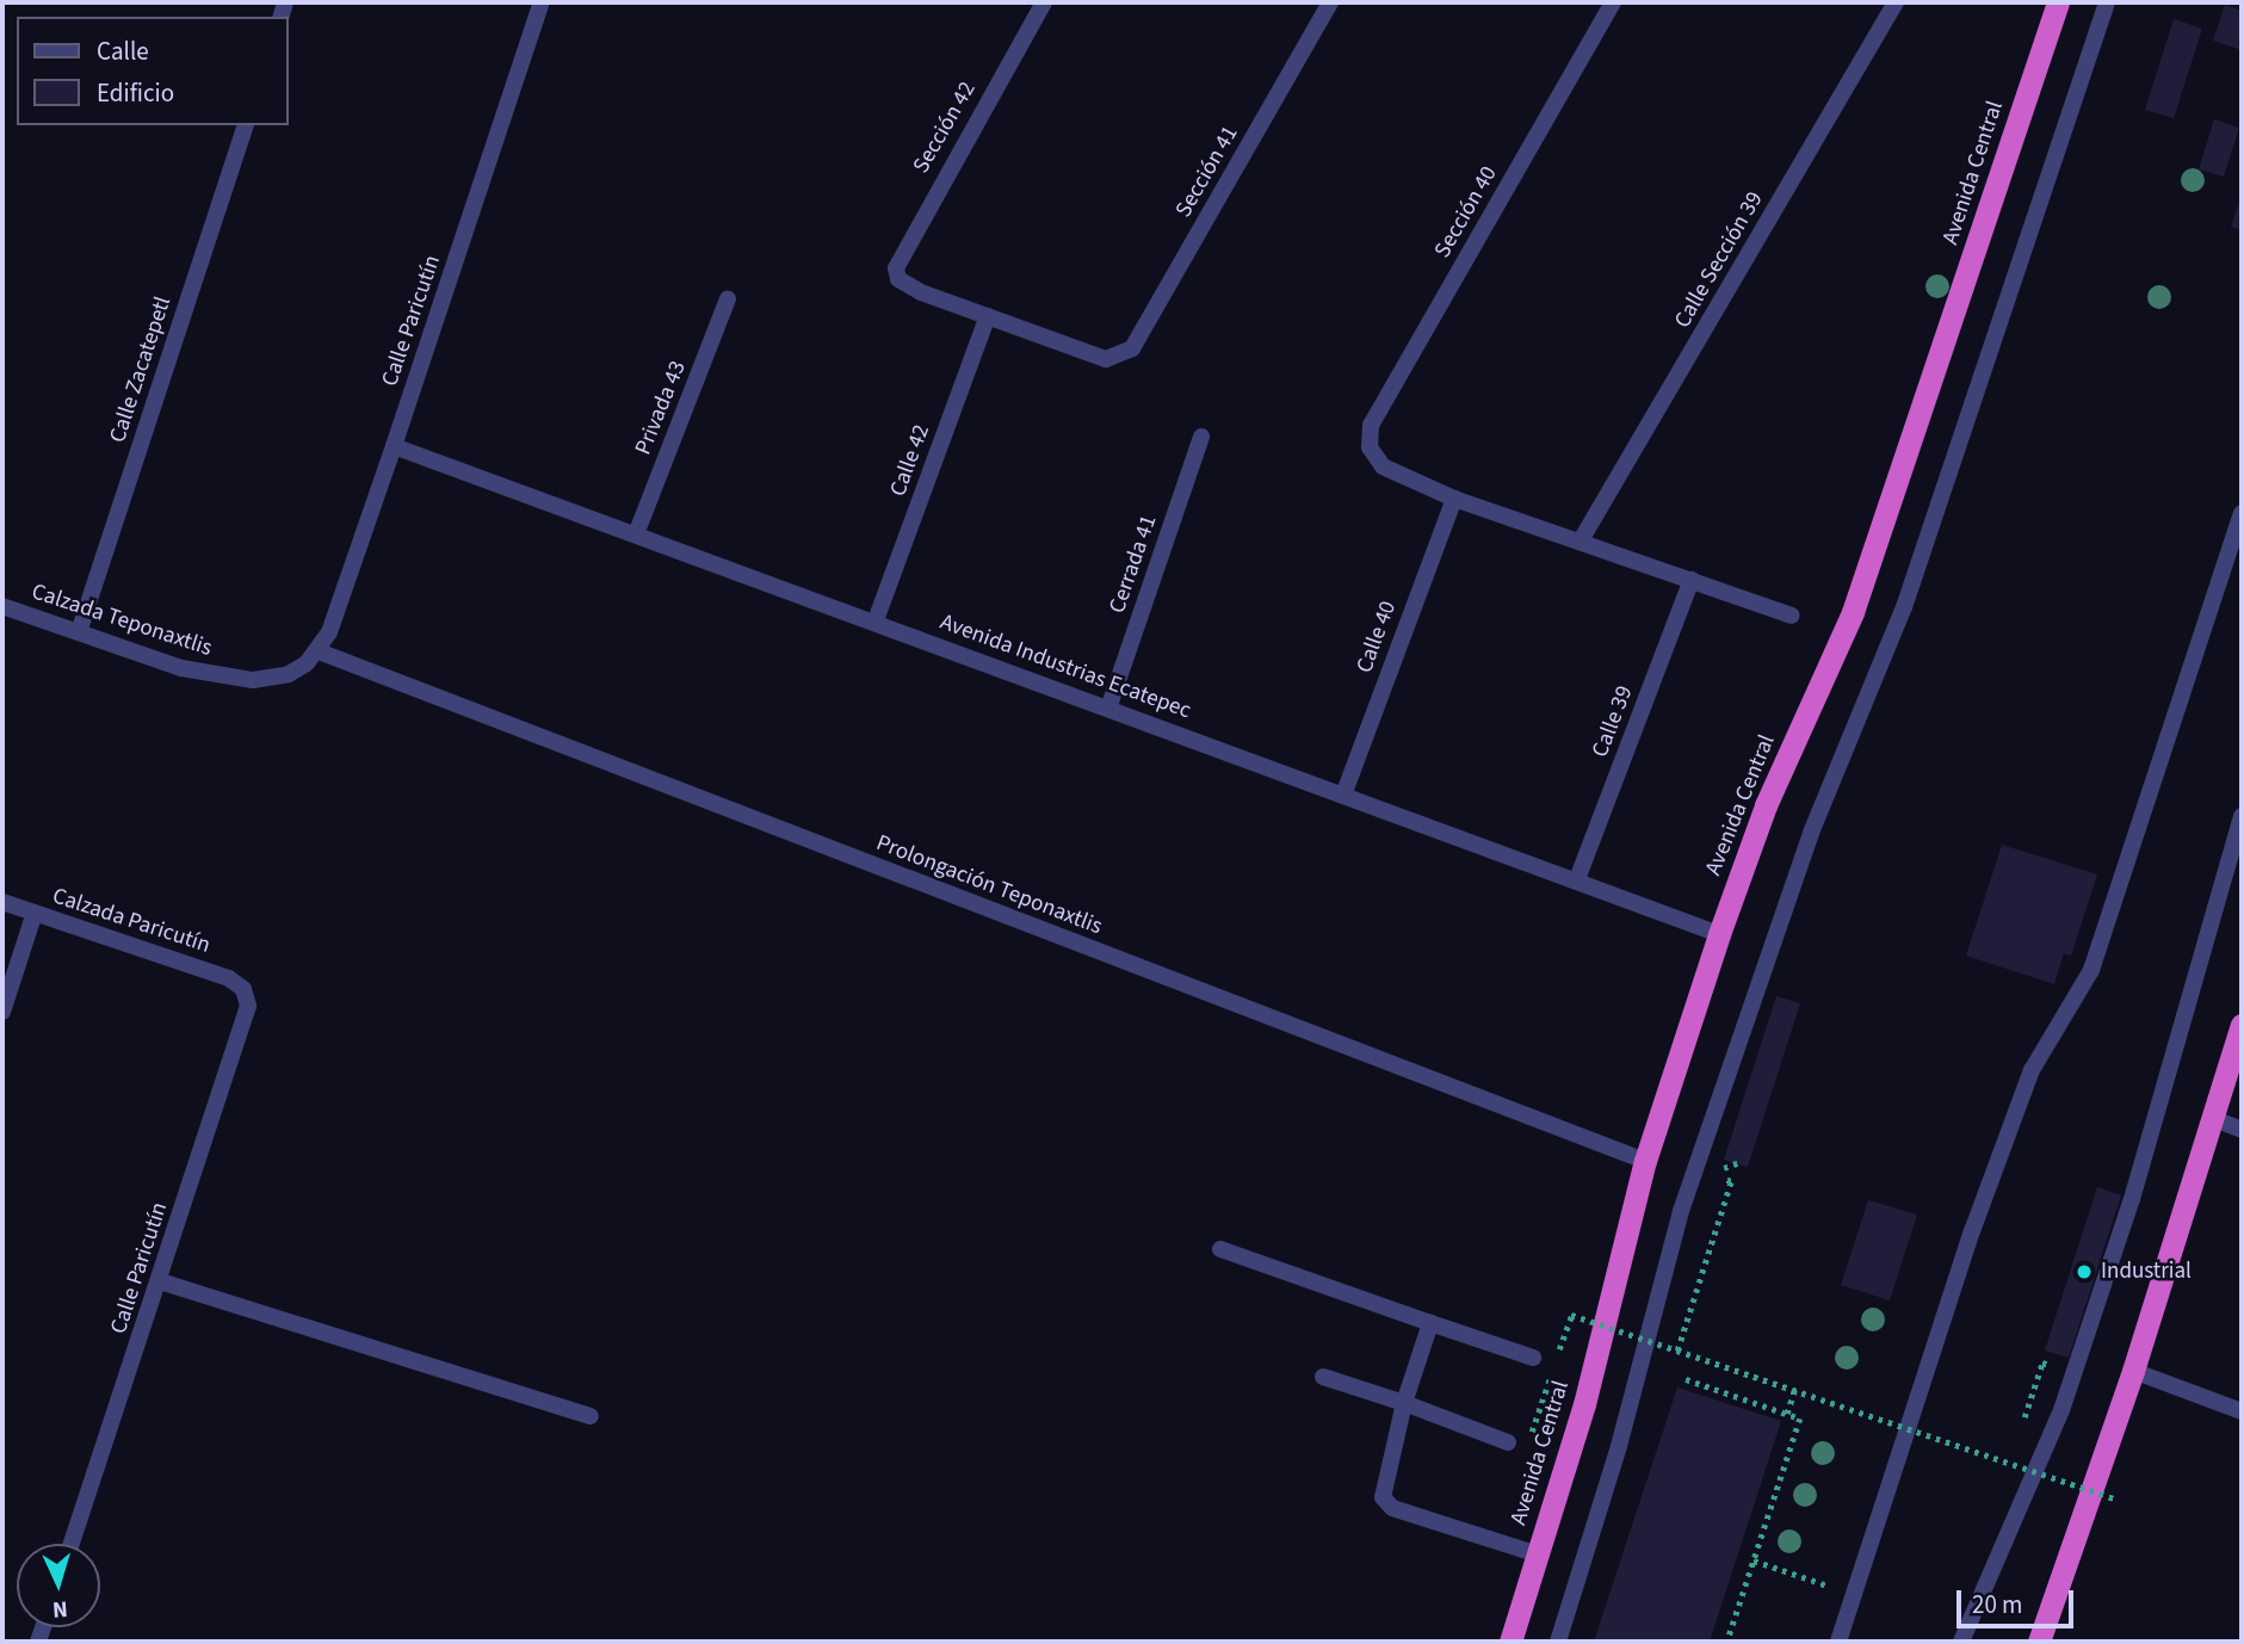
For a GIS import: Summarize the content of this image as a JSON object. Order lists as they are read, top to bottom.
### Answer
{
  "streets": {
    "highway": ["Avenida Central"],
    "street": [
      "Sección 42",
      "Sección 41",
      "Sección 40",
      "Calle Sección 39",
      "Calle Paricutín",
      "Calle Zacatepetl",
      "Privada 43",
      "Calle 42",
      "Cerrada 41",
      "Calzada Teponaxtlis",
      "Calle 40",
      "Avenida Industrias Ecatepec",
      "Calle 39",
      "Prolongación Teponaxtlis",
      "Calzada Paricutín"
    ]
  },
  "crossings": [
    ["Sección 42", "Sección 41"],
    ["Sección 42", "Calle 42"],
    ["Sección 41", "Calle 42"],
    ["Avenida Central", "Avenida Industrias Ecatepec"],
    ["Avenida Central", "Prolongación Teponaxtlis"],
    ["Sección 40", "Calle 40"],
    ["Calle Paricutín", "Calzada Teponaxtlis"],
    ["Calle Paricutín", "Avenida Industrias Ecatepec"],
    ["Calle Paricutín", "Prolongación Teponaxtlis"],
    ["Calle Paricutín", "Calzada Paricutín"],
    ["Calle Zacatepetl", "Calzada Teponaxtlis"],
    ["Privada 43", "Avenida Industrias Ecatepec"],
    ["Calle 42", "Avenida Industrias Ecatepec"],
    ["Cerrada 41", "Avenida Industrias Ecatepec"],
    ["Calzada Teponaxtlis", "Prolongación Teponaxtlis"],
    ["Calle 40", "Avenida Industrias Ecatepec"],
    ["Avenida Industrias Ecatepec", "Calle 39"]
  ],
  "places": ["Industrial"],
  "legend": ["Calle", "Edificio"],
  "scale_bar": "20 m",
  "north": "bottom"
}
